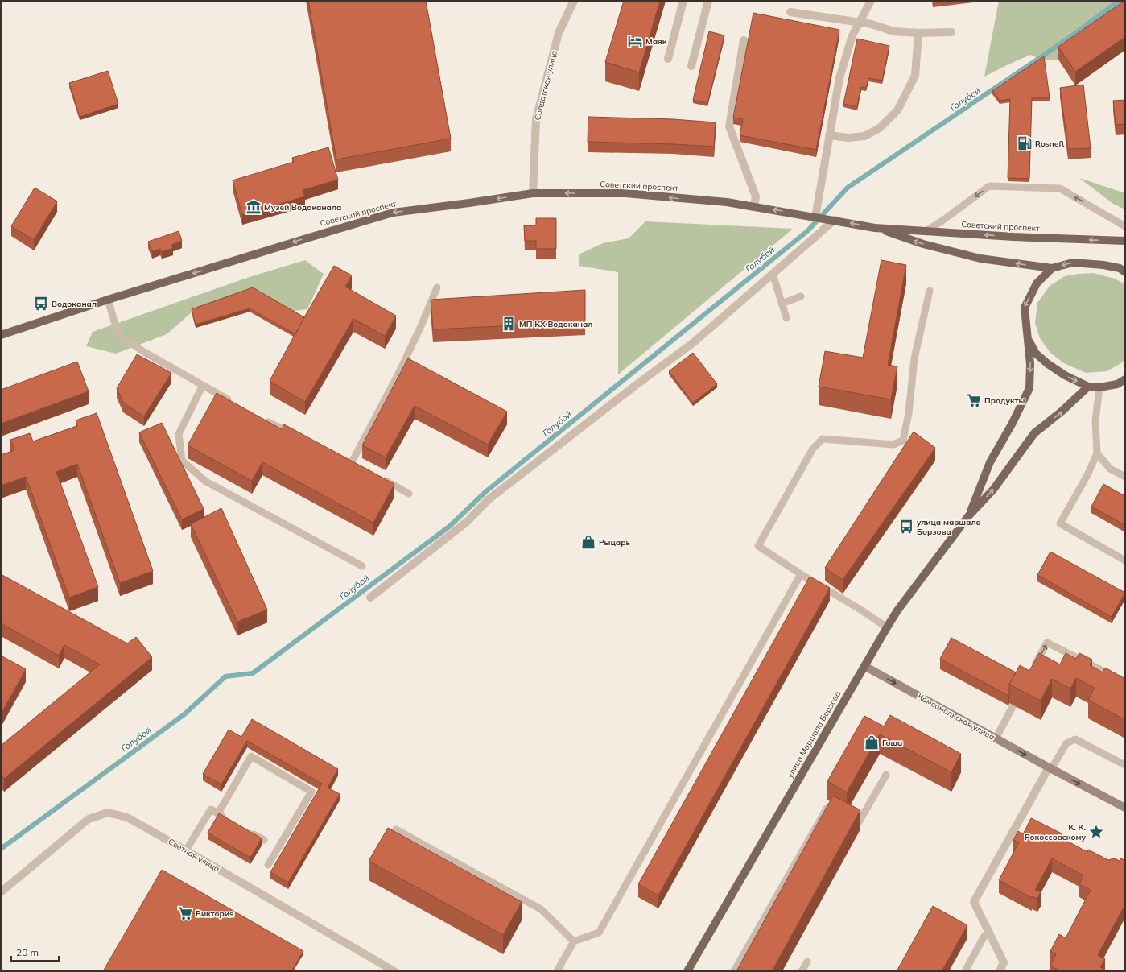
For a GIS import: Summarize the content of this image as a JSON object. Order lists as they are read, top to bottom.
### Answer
{
  "streets": {
    "main road": ["Советский проспект", "Комсомольская улица", "улица Маршала Борзова"],
    "street": ["Солдатская улица", "Светлая улица"]
  },
  "crossings": [
    ["Солдатская улица", "Советский проспект"],
    ["Советский проспект", "улица Маршала Борзова"],
    ["Комсомольская улица", "улица Маршала Борзова"]
  ],
  "one_way": ["Советский проспект", "Комсомольская улица"],
  "water": ["Голубой"],
  "places": {
    "hotel": ["Маяк"],
    "fuel station": ["Rosneft"],
    "museum": ["Музей Водоканала"],
    "bus stop": ["Водоканал", "улица маршала Борзова"],
    "building": ["МП КХ Водоканал"],
    "supermarket": ["Продукты", "Виктория"],
    "shop": ["Рыцарь", "Гоша"],
    "place": ["К. К. Рокоссовскому"]
  },
  "scale_bar": "20 m"
}
